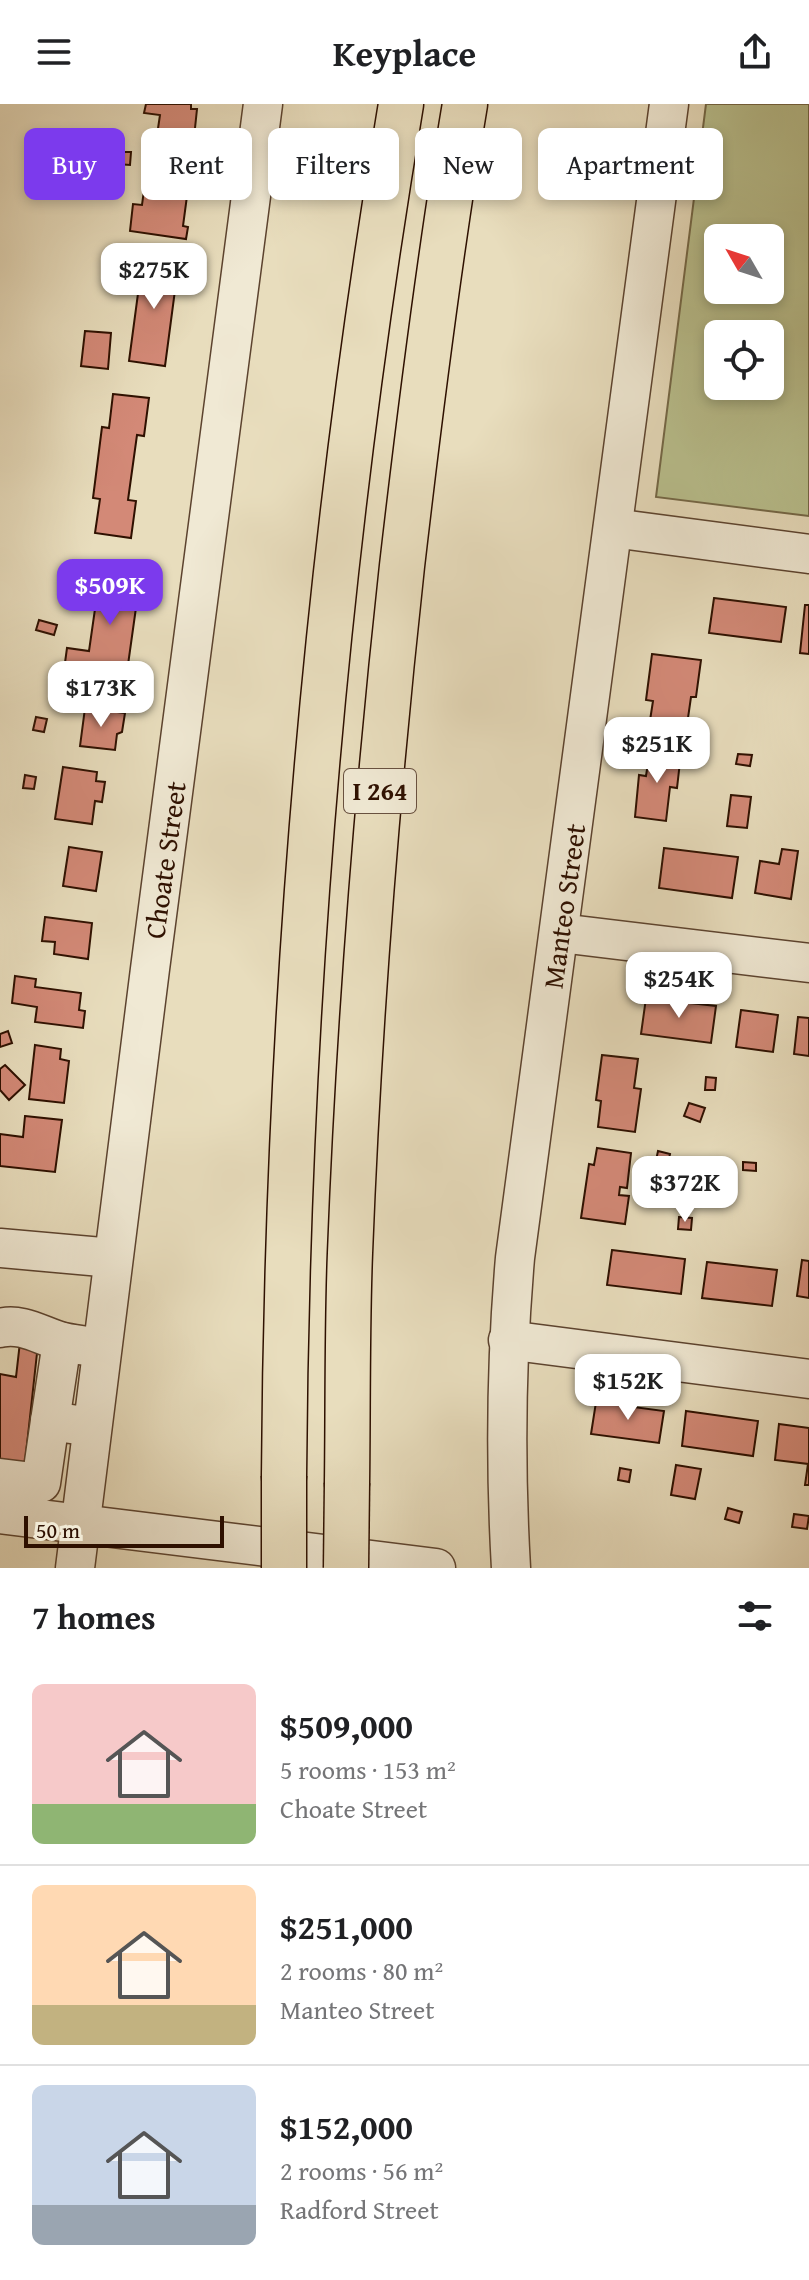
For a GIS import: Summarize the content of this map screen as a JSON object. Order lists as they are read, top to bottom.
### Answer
{
  "streets": {
    "highway": ["I 264"],
    "street": ["Choate Street", "Manteo Street"]
  },
  "scale_bar": "50 m",
  "north": "top left",
  "page": {
    "header": "Keyplace",
    "chip": [
      "Buy",
      "Rent",
      "Filters",
      "New",
      "Apartment"
    ],
    "price": [
      "$275K",
      "$509K",
      "$173K",
      "$251K",
      "$254K",
      "$372K",
      "$152K"
    ],
    "scale": "50 m",
    "heading": "7 homes",
    "list": [
      {
        "name": "$509,000",
        "note": "5 rooms · 153 m² · Choate Street"
      },
      {
        "name": "$251,000",
        "note": "2 rooms · 80 m² · Manteo Street"
      },
      {
        "name": "$152,000",
        "note": "2 rooms · 56 m² · Radford Street"
      }
    ]
  }
}
